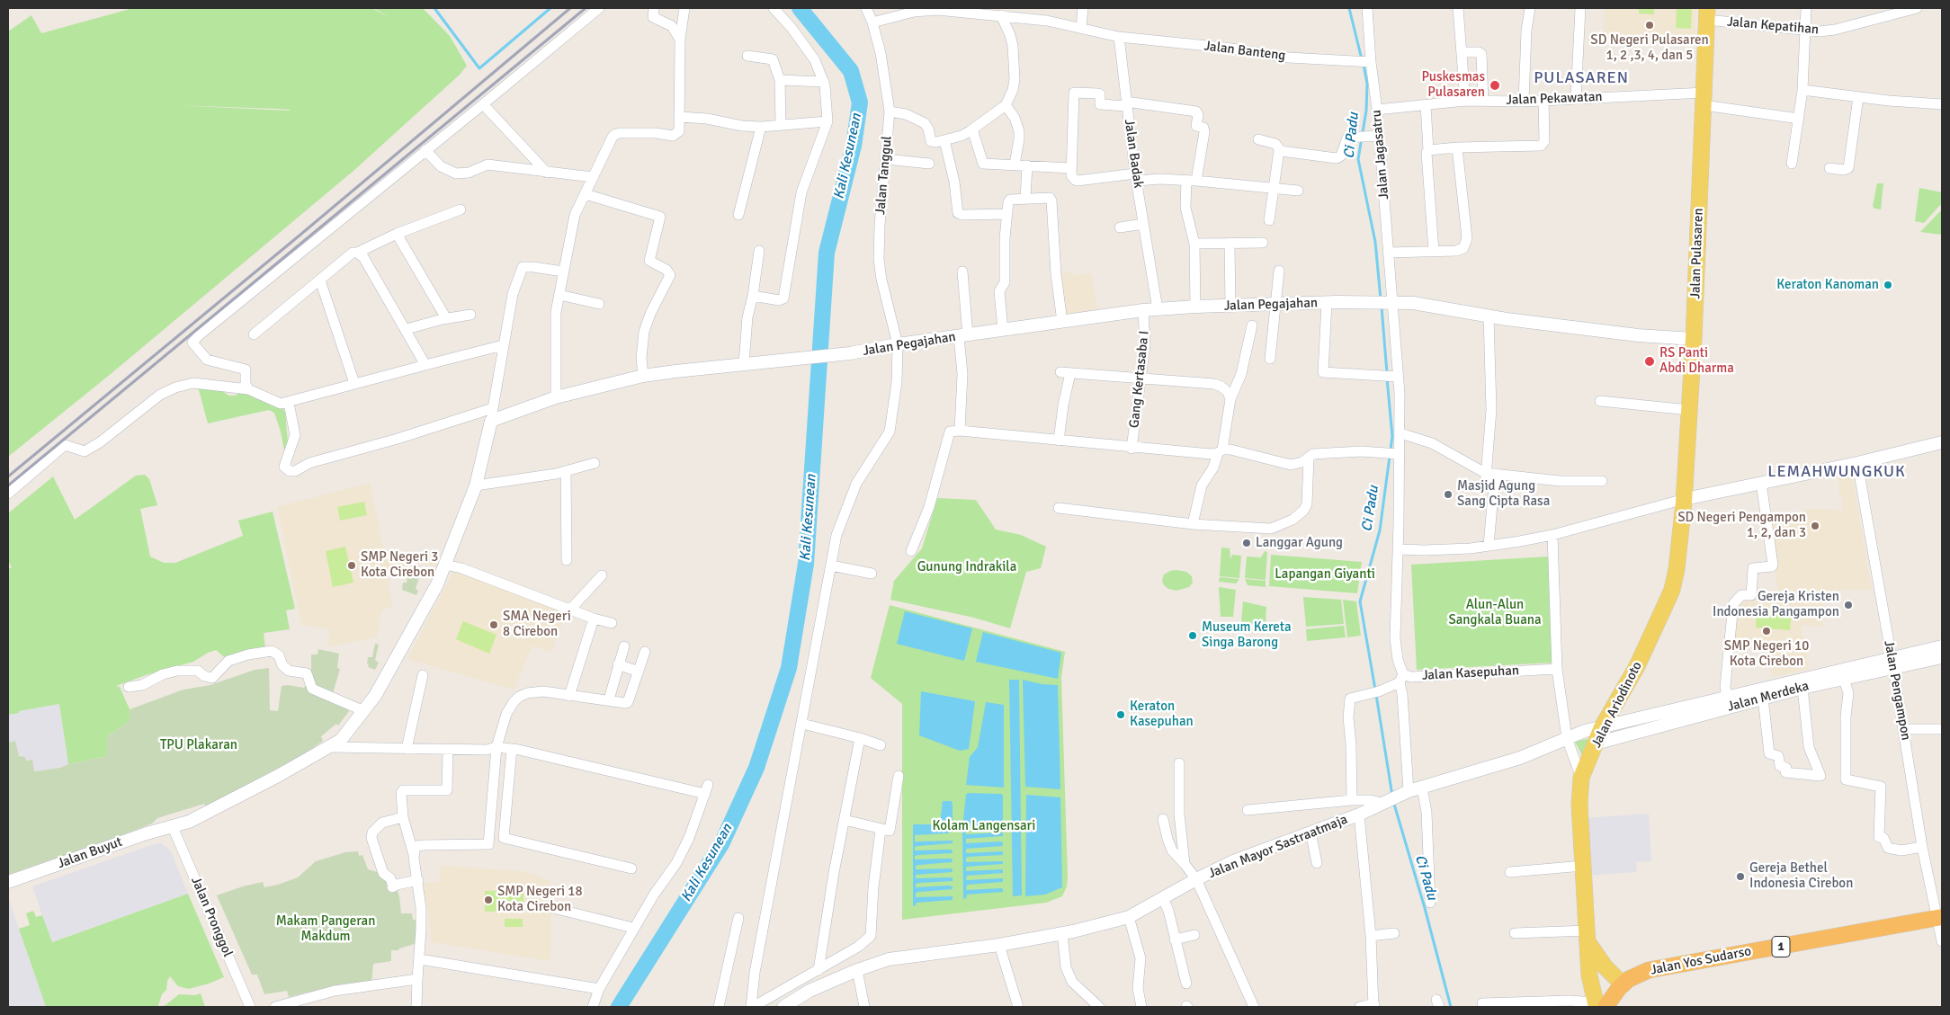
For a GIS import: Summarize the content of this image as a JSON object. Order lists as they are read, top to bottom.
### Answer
{
  "streets": {
    "highway": ["1", "Jalan Yos Sudarso"],
    "main road": ["Jalan Pulasaren", "Jalan Ariodinoto"],
    "street": [
      "Jalan Kepatihan",
      "Jalan Banteng",
      "Jalan Pekawatan",
      "Jalan Badak",
      "Jalan Jagasatru",
      "Jalan Tanggul",
      "Jalan Pegajahan",
      "Gang Kertasaba I",
      "Jalan Kasepuhan",
      "Jalan Pengampon",
      "Jalan Merdeka",
      "Jalan Mayor Sastraatmaja",
      "Jalan Buyut",
      "Jalan Pronggol"
    ]
  },
  "crossings": [
    ["Jalan Kepatihan", "Jalan Pulasaren"],
    ["Jalan Banteng", "Jalan Badak"],
    ["Jalan Banteng", "Jalan Jagasatru"],
    ["Jalan Pekawatan", "Jalan Jagasatru"],
    ["Jalan Pekawatan", "Jalan Pulasaren"],
    ["Jalan Badak", "Jalan Pegajahan"],
    ["Jalan Jagasatru", "Jalan Pegajahan"],
    ["Jalan Jagasatru", "Jalan Kasepuhan"],
    ["Jalan Tanggul", "Jalan Pegajahan"],
    ["Jalan Pulasaren", "Jalan Pegajahan"],
    ["Jalan Pulasaren", "Jalan Ariodinoto"],
    ["Jalan Pegajahan", "Gang Kertasaba I"],
    ["Jalan Pegajahan", "Jalan Kasepuhan"],
    ["Jalan Pegajahan", "Jalan Buyut"],
    ["Jalan Pengampon", "Jalan Merdeka"],
    ["Jalan Pengampon", "Jalan Yos Sudarso"],
    ["Jalan Merdeka", "Jalan Ariodinoto"],
    ["Jalan Merdeka", "Jalan Mayor Sastraatmaja"],
    ["Jalan Ariodinoto", "Jalan Yos Sudarso"],
    ["Jalan Buyut", "Jalan Pronggol"]
  ],
  "districts": ["PULASAREN", "LEMAHWUNGKUK"],
  "water": ["Ci Padu", "Kali Kesunean"],
  "parks": [
    "Gunung Indrakila",
    "Lapangan Giyanti",
    "Alun-Alun Sangkala Buana",
    "TPU Plakaran",
    "Kolam Langensari",
    "Makam Pangeran Makdum"
  ],
  "places": [
    "SD Negeri Pulasaren 1, 2 ,3, 4, dan 5",
    "Puskesmas Pulasaren",
    "Keraton Kanoman",
    "RS Panti Abdi Dharma",
    "Masjid Agung Sang Cipta Rasa",
    "SD Negeri Pengampon 1, 2, dan 3",
    "Langgar Agung",
    "SMP Negeri 3 Kota Cirebon",
    "Gereja Kristen Indonesia Pangampon",
    "SMA Negeri 8 Cirebon",
    "SMP Negeri 10 Kota Cirebon",
    "Museum Kereta Singa Barong",
    "Keraton Kasepuhan",
    "Gereja Bethel Indonesia Cirebon",
    "SMP Negeri 18 Kota Cirebon"
  ]
}
